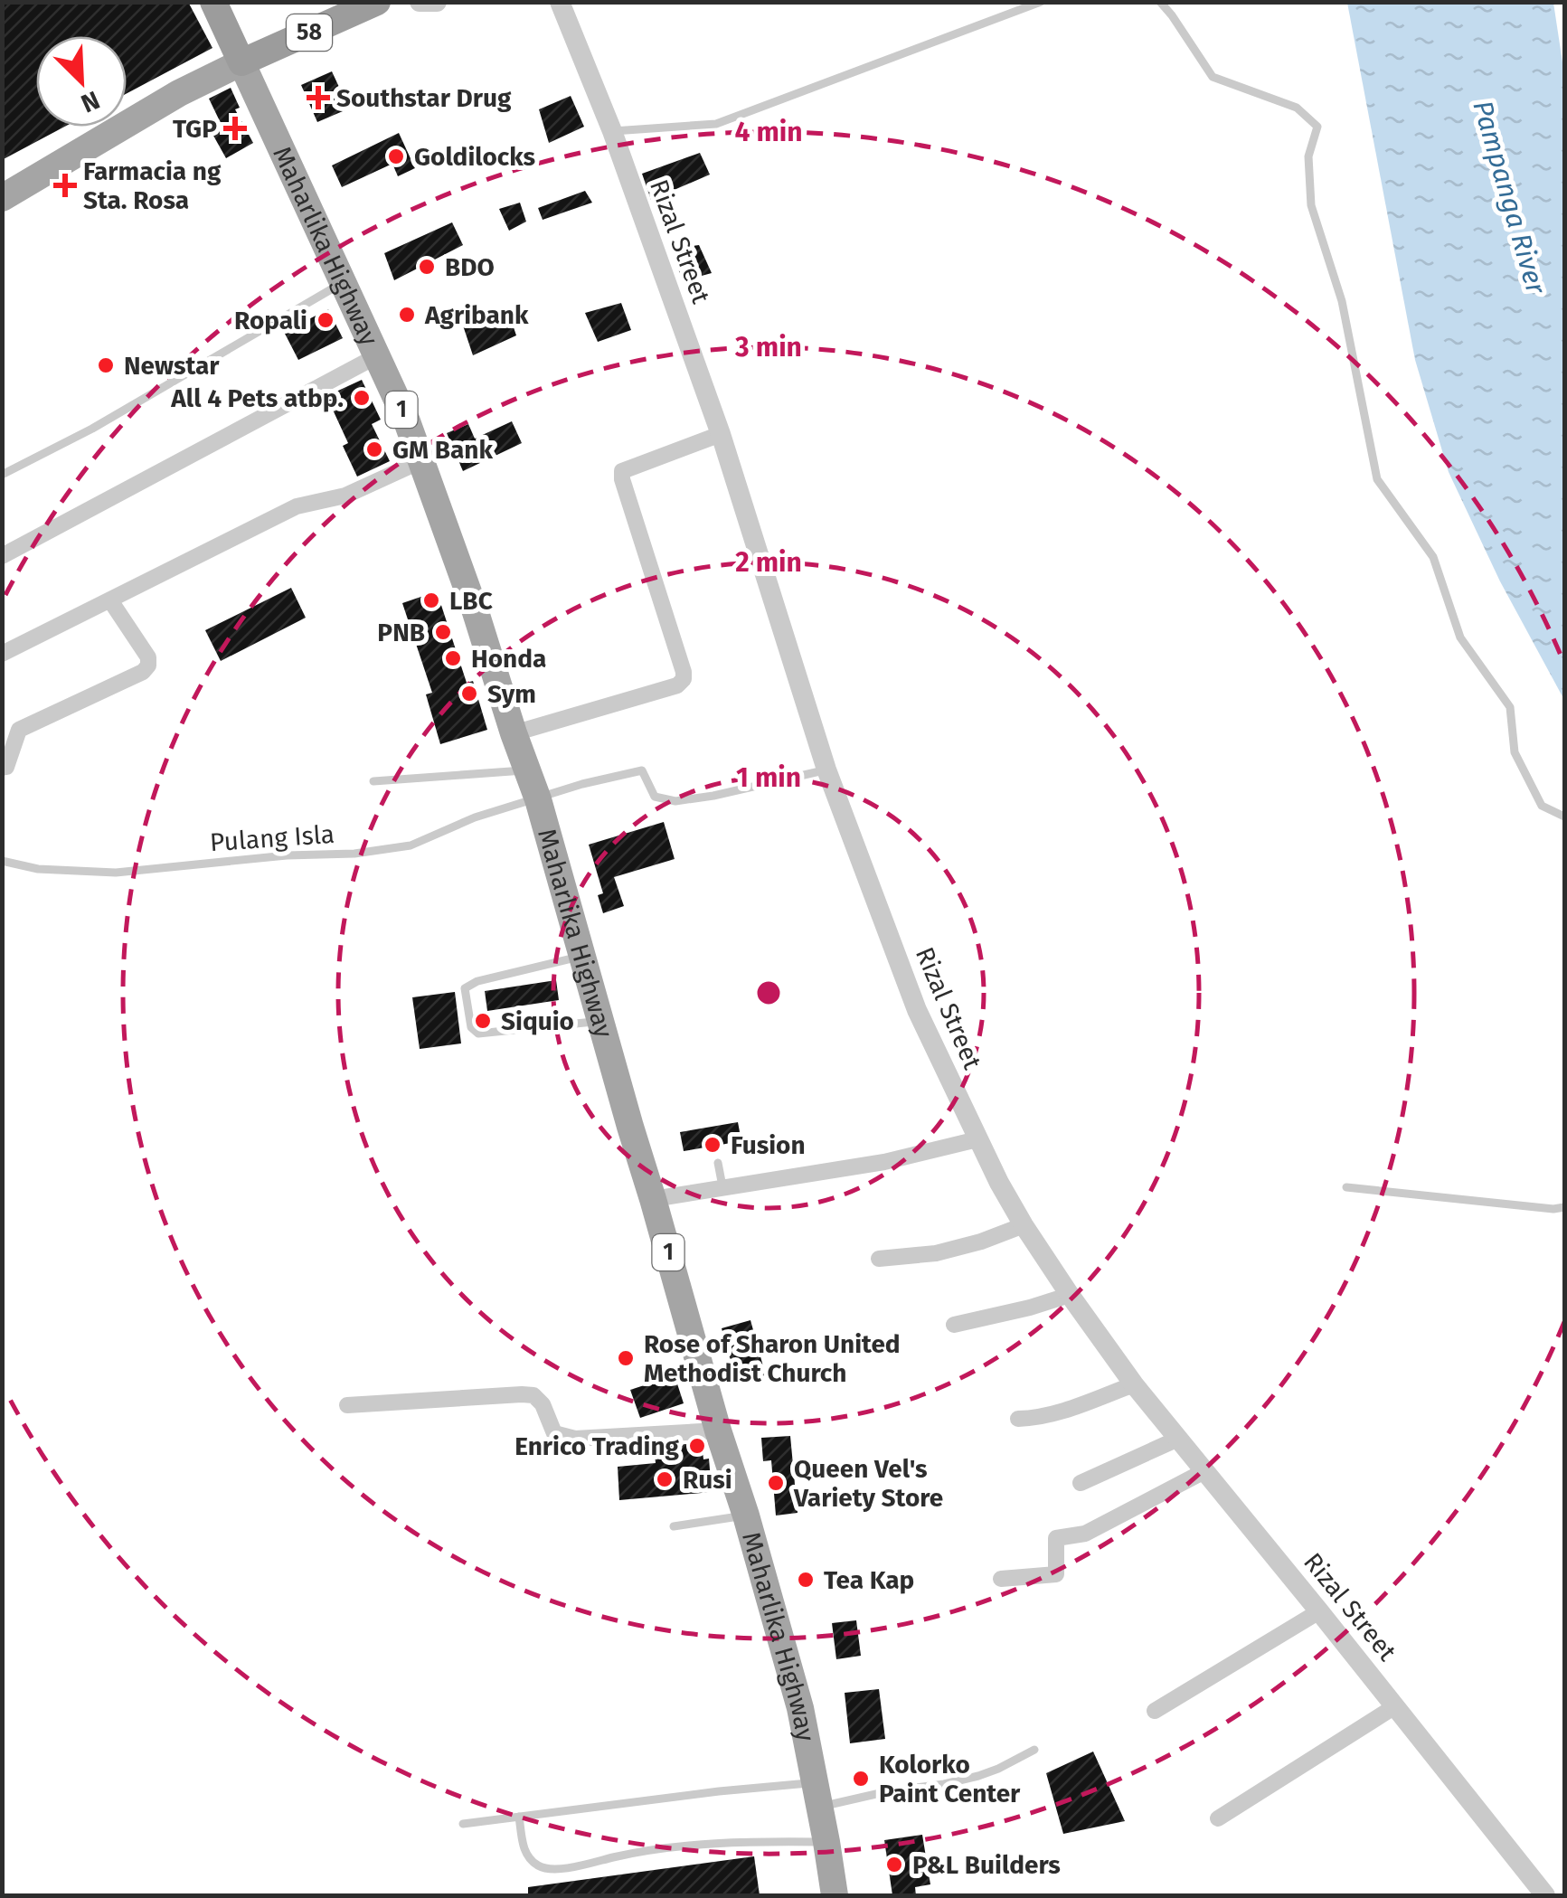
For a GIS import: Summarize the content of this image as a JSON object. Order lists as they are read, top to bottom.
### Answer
{
  "streets": {
    "highway": ["58", "Maharlika Highway", "1"],
    "street": ["Rizal Street"],
    "lane": ["Pulang Isla"]
  },
  "crossings": [
    ["58", "Maharlika Highway"],
    ["Rizal Street", "Pulang Isla"],
    ["Maharlika Highway", "Pulang Isla"]
  ],
  "water": ["Pampanga River"],
  "places": {
    "health": ["Southstar Drug", "TGP", "Farmacia ng Sta. Rosa"],
    "other": [
      "Goldilocks",
      "BDO",
      "Agribank",
      "Ropali",
      "Newstar",
      "All 4 Pets atbp.",
      "GM Bank",
      "LBC",
      "PNB",
      "Honda",
      "Sym",
      "Siquio",
      "Fusion",
      "Rose of Sharon United Methodist Church",
      "Enrico Trading",
      "Rusi",
      "Queen Vel's Variety Store",
      "Tea Kap",
      "Kolorko Paint Center",
      "P&L Builders"
    ]
  },
  "north": "bottom right",
  "rings": [
    "4 min",
    "3 min",
    "2 min",
    "1 min"
  ]
}
